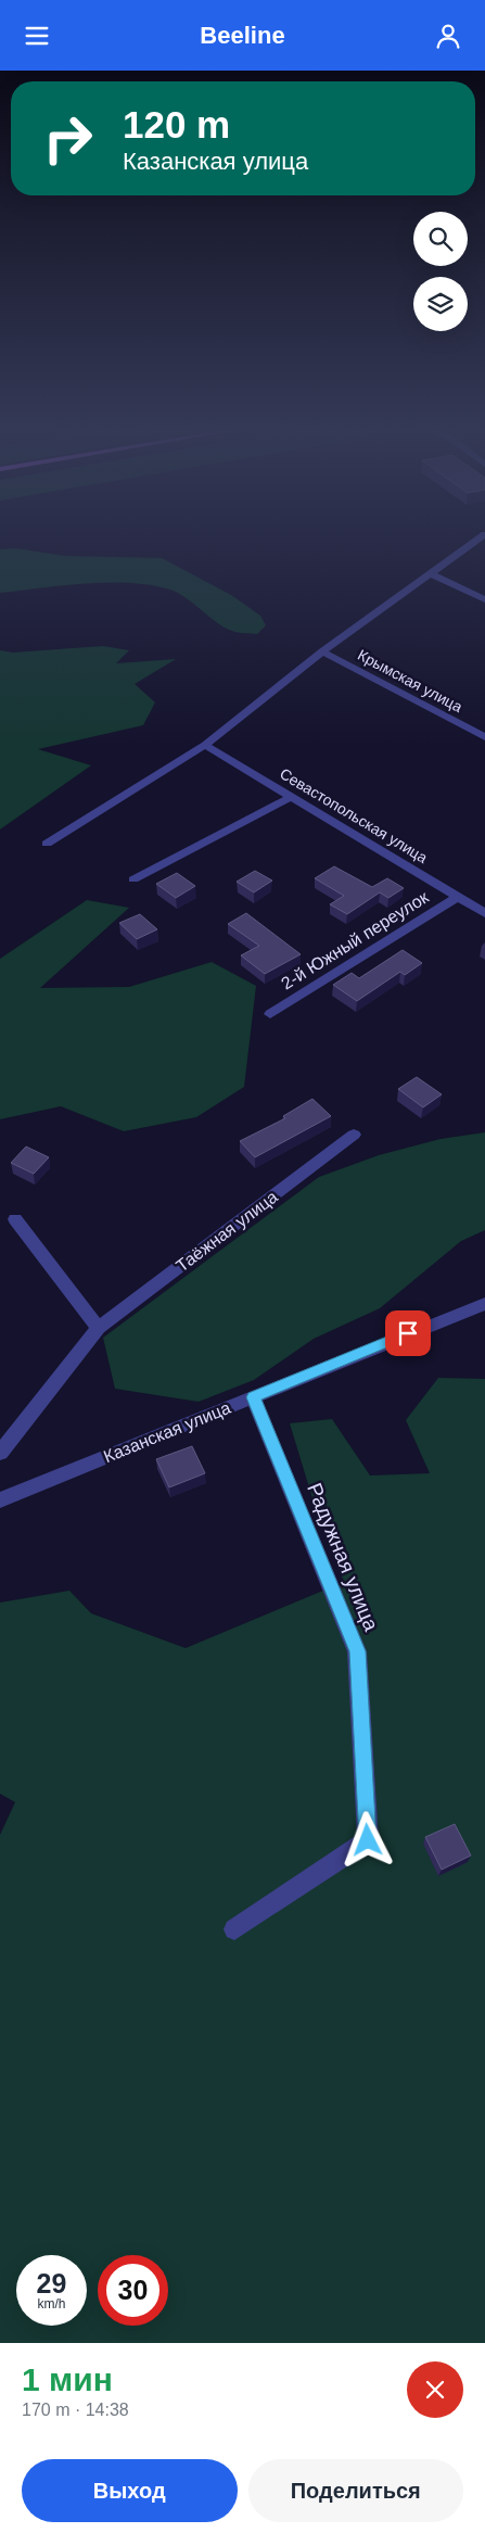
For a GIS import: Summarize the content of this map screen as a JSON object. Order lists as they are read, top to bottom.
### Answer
{
  "streets": {
    "street": [
      "Крымская улица",
      "Севастопольская улица",
      "2-й Южный переулок",
      "Таёжная улица",
      "Казанская улица",
      "Радужная улица"
    ]
  },
  "crossings": [
    ["Севастопольская улица", "2-й Южный переулок"],
    ["Казанская улица", "Радужная улица"]
  ],
  "page": {
    "header": "Beeline",
    "turn": ["120 m", "Казанская улица"],
    "speed": "29 km/h",
    "limit": "30",
    "heading": ["1 мин", "170 m · 14:38"],
    "buttons": ["Выход", "Поделиться"]
  }
}
